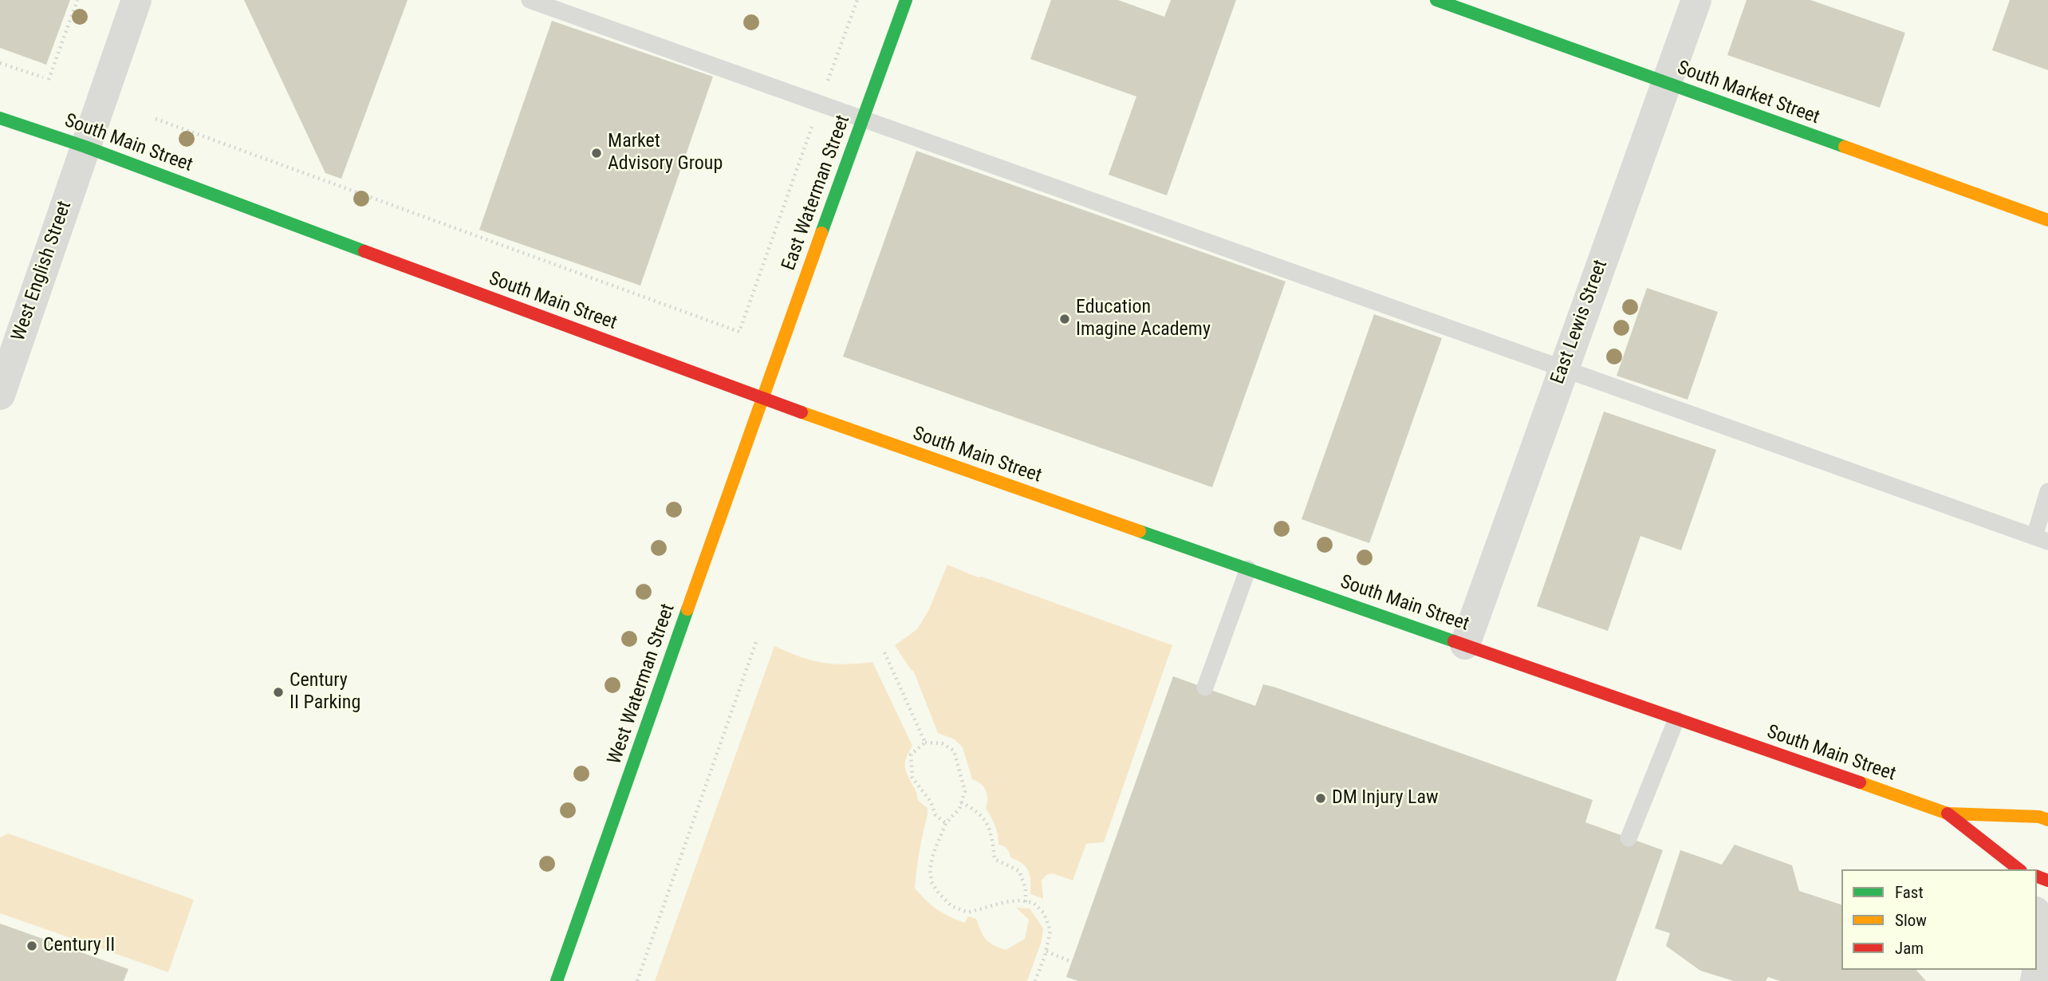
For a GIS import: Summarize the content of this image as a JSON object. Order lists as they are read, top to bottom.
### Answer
{
  "streets": {
    "street": [
      "South Market Street",
      "South Main Street",
      "East Waterman Street",
      "West English Street",
      "East Lewis Street",
      "West Waterman Street"
    ]
  },
  "crossings": [
    ["South Market Street", "East Lewis Street"],
    ["South Main Street", "East Waterman Street"],
    ["South Main Street", "West English Street"],
    ["South Main Street", "East Lewis Street"],
    ["South Main Street", "West Waterman Street"],
    ["East Waterman Street", "West Waterman Street"]
  ],
  "places": [
    "Market Advisory Group",
    "Education Imagine Academy",
    "Century II Parking",
    "DM Injury Law",
    "Century II"
  ],
  "legend": ["Fast", "Slow", "Jam"]
}
